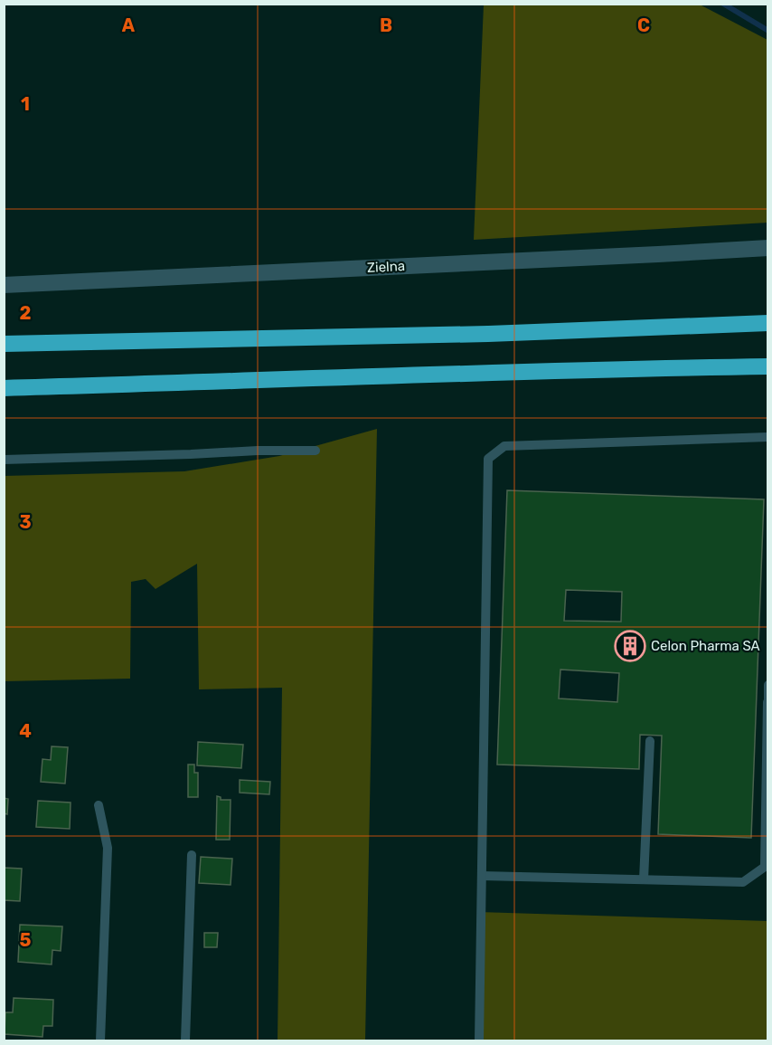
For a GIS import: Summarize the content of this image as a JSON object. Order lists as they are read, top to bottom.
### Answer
{
  "streets": {
    "street": ["Zielna"]
  },
  "places": {
    "building": ["Celon Pharma SA"]
  },
  "grid": {
    "columns": ["A", "B", "C"],
    "rows": [
      "1",
      "2",
      "3",
      "4",
      "5"
    ]
  }
}
